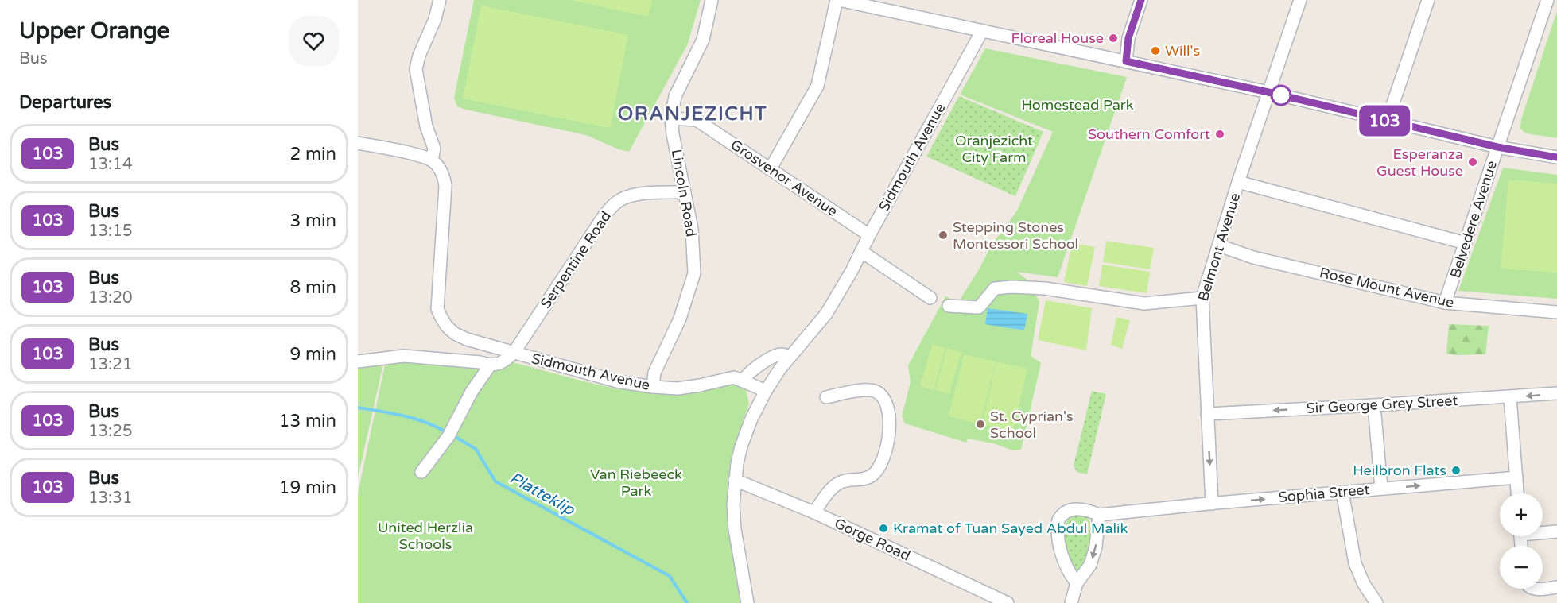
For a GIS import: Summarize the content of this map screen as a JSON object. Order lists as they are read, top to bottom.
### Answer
{
  "streets": {
    "street": [
      "Sidmouth Avenue",
      "Grosvenor Avenue",
      "Lincoln Road",
      "Belvedere Avenue",
      "Belmont Avenue",
      "Serpentine Road",
      "Rose Mount Avenue",
      "Sir George Grey Street",
      "Sophia Street",
      "Gorge Road"
    ]
  },
  "crossings": [
    ["Sidmouth Avenue", "Grosvenor Avenue"],
    ["Sidmouth Avenue", "Lincoln Road"],
    ["Sidmouth Avenue", "Serpentine Road"],
    ["Grosvenor Avenue", "Lincoln Road"],
    ["Lincoln Road", "Serpentine Road"],
    ["Belvedere Avenue", "Rose Mount Avenue"],
    ["Belmont Avenue", "Rose Mount Avenue"],
    ["Belmont Avenue", "Sir George Grey Street"],
    ["Belmont Avenue", "Sophia Street"]
  ],
  "one_way": ["Sir George Grey Street", "Sophia Street"],
  "districts": ["ORANJEZICHT"],
  "water": ["Platteklip"],
  "parks": [
    "Homestead Park",
    "Oranjezicht City Farm",
    "Van Riebeeck Park",
    "United Herzlia Schools"
  ],
  "places": [
    "Floreal House",
    "Will's",
    "Southern Comfort",
    "Esperanza Guest House",
    "Stepping Stones Montessori School",
    "St. Cyprian's School",
    "Heilbron Flats",
    "Kramat of Tuan Sayed Abdul Malik"
  ],
  "lines": ["bus line 103"],
  "page": {
    "heading": [
      ["Upper Orange", "Bus"],
      "Departures"
    ],
    "on_map": "103",
    "list": [
      {
        "mark": "103",
        "name": "Bus",
        "note": "13:14",
        "value": "2 min"
      },
      {
        "mark": "103",
        "name": "Bus",
        "note": "13:15",
        "value": "3 min"
      },
      {
        "mark": "103",
        "name": "Bus",
        "note": "13:20",
        "value": "8 min"
      },
      {
        "mark": "103",
        "name": "Bus",
        "note": "13:21",
        "value": "9 min"
      },
      {
        "mark": "103",
        "name": "Bus",
        "note": "13:25",
        "value": "13 min"
      },
      {
        "mark": "103",
        "name": "Bus",
        "note": "13:31",
        "value": "19 min"
      }
    ],
    "map_buttons": ["+", "−"]
  }
}
